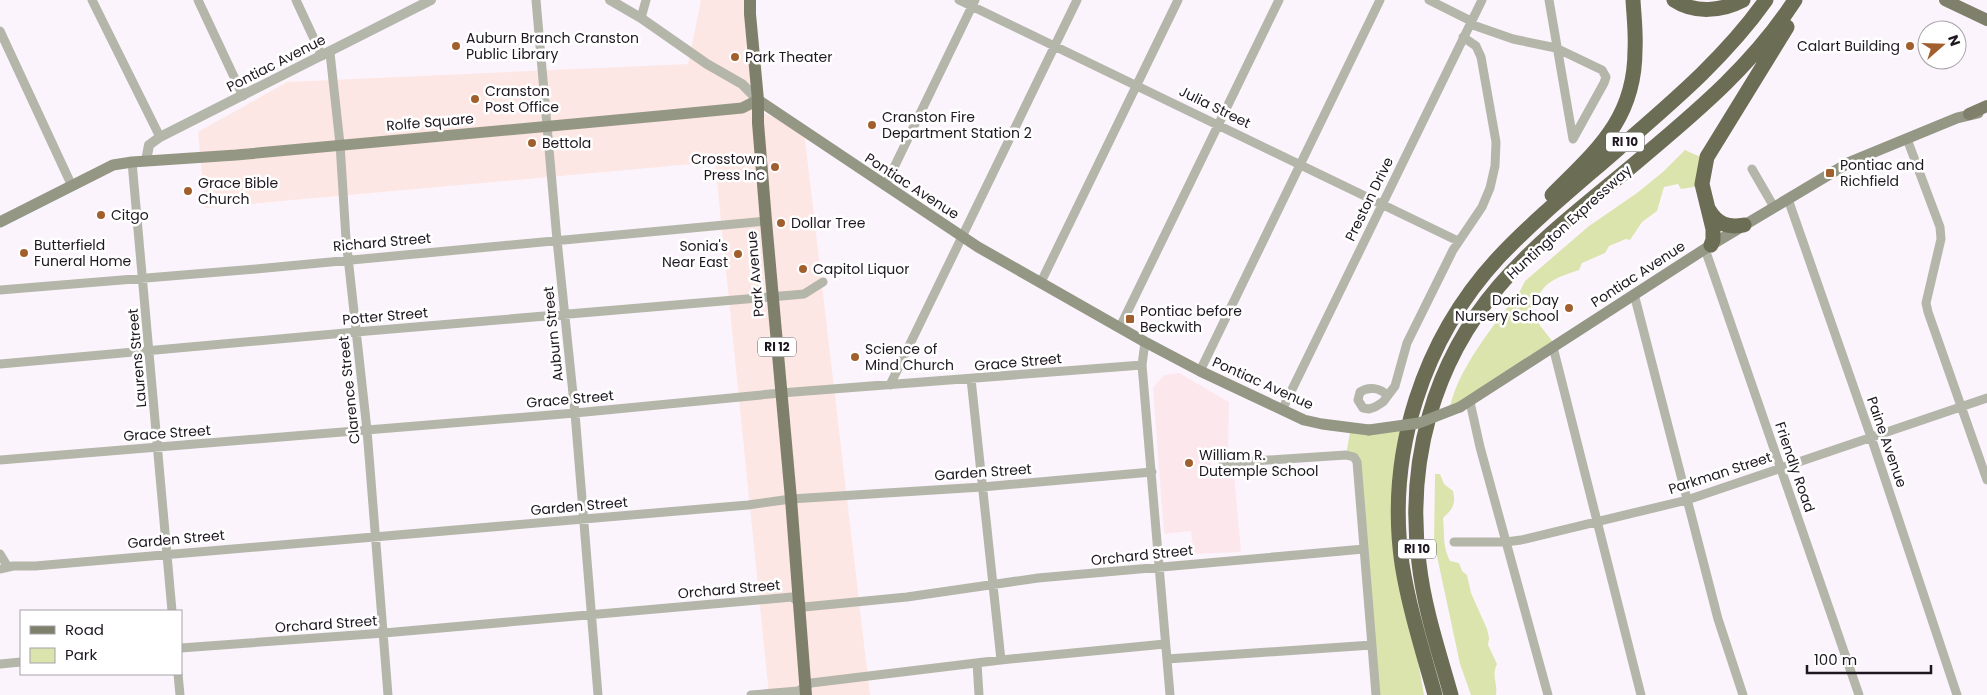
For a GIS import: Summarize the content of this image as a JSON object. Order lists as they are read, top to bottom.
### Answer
{
  "streets": {
    "highway": ["RI 10", "Huntington Expressway"],
    "main road": [
      "Pontiac Avenue",
      "Rolfe Square",
      "Park Avenue",
      "RI 12"
    ],
    "street": [
      "Julia Street",
      "Preston Drive",
      "Richard Street",
      "Potter Street",
      "Auburn Street",
      "Laurens Street",
      "Grace Street",
      "Clarence Street",
      "Paine Avenue",
      "Friendly Road",
      "Garden Street",
      "Parkman Street",
      "Orchard Street"
    ]
  },
  "crossings": [
    ["Pontiac Avenue", "Rolfe Square"],
    ["Pontiac Avenue", "Preston Drive"],
    ["Pontiac Avenue", "Park Avenue"],
    ["Pontiac Avenue", "Clarence Street"],
    ["Pontiac Avenue", "Paine Avenue"],
    ["Pontiac Avenue", "Friendly Road"],
    ["Julia Street", "Preston Drive"],
    ["Rolfe Square", "Park Avenue"],
    ["Rolfe Square", "Auburn Street"],
    ["Rolfe Square", "Laurens Street"],
    ["Rolfe Square", "Clarence Street"],
    ["Richard Street", "Park Avenue"],
    ["Richard Street", "Auburn Street"],
    ["Richard Street", "Laurens Street"],
    ["Richard Street", "Clarence Street"],
    ["Park Avenue", "Potter Street"],
    ["Park Avenue", "Grace Street"],
    ["Park Avenue", "Garden Street"],
    ["Park Avenue", "Orchard Street"],
    ["Potter Street", "Auburn Street"],
    ["Potter Street", "Laurens Street"],
    ["Potter Street", "Clarence Street"],
    ["Auburn Street", "Grace Street"],
    ["Auburn Street", "Garden Street"],
    ["Auburn Street", "Orchard Street"],
    ["Laurens Street", "Grace Street"],
    ["Laurens Street", "Garden Street"],
    ["Grace Street", "Clarence Street"],
    ["Clarence Street", "Garden Street"],
    ["Clarence Street", "Orchard Street"],
    ["Paine Avenue", "Parkman Street"],
    ["Friendly Road", "Parkman Street"]
  ],
  "places": {
    "other": [
      "Auburn Branch Cranston Public Library",
      "Calart Building",
      "Park Theater",
      "Cranston Post Office",
      "Cranston Fire Department Station 2",
      "Bettola",
      "Crosstown Press Inc",
      "Grace Bible Church",
      "Citgo",
      "Dollar Tree",
      "Butterfield Funeral Home",
      "Sonia's Near East",
      "Capitol Liquor",
      "Doric Day Nursery School",
      "Science of Mind Church",
      "William R. Dutemple School"
    ],
    "transit": ["Pontiac and Richfield", "Pontiac before Beckwith"]
  },
  "legend": ["Road", "Park"],
  "scale_bar": "100 m",
  "north": "right"
}
